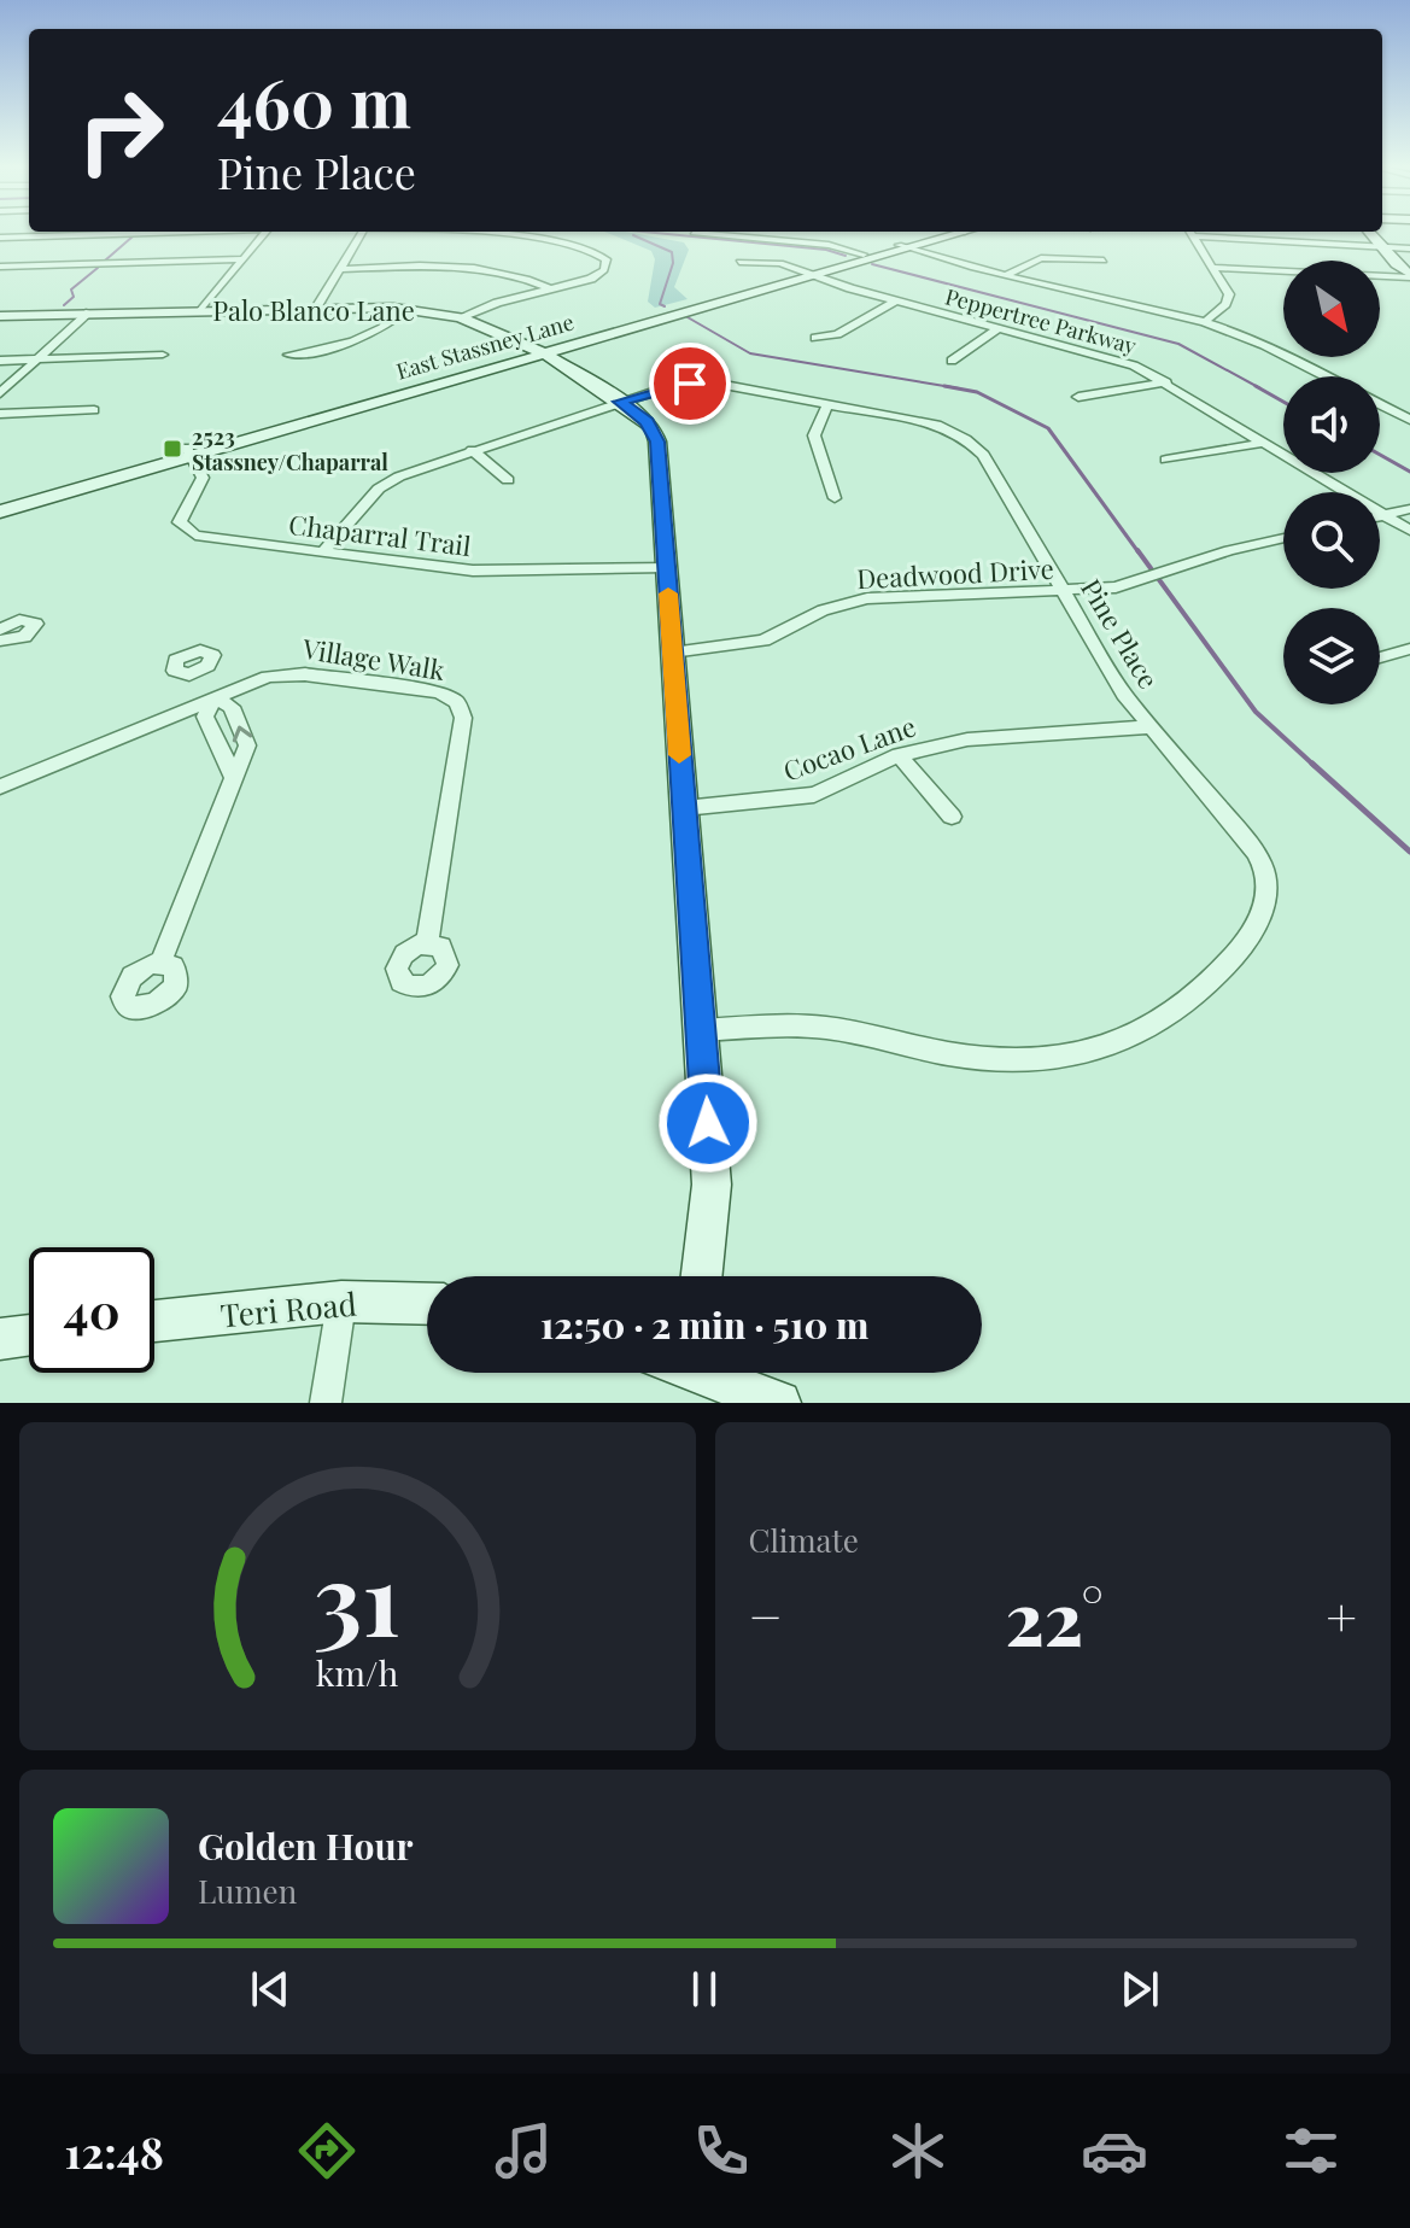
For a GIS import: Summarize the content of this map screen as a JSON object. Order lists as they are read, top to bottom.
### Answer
{
  "streets": {
    "street": [
      "Palo Blanco Lane",
      "Peppertree Parkway",
      "East Stassney Lane",
      "Chaparral Trail",
      "Deadwood Drive",
      "Pine Place",
      "Village Walk",
      "Cocao Lane",
      "Teri Road"
    ]
  },
  "crossings": [
    ["Palo Blanco Lane", "East Stassney Lane"],
    ["Palo Blanco Lane", "Chaparral Trail"],
    ["Palo Blanco Lane", "Deadwood Drive"],
    ["Palo Blanco Lane", "Pine Place"],
    ["Palo Blanco Lane", "Cocao Lane"],
    ["Peppertree Parkway", "East Stassney Lane"],
    ["East Stassney Lane", "Chaparral Trail"],
    ["Chaparral Trail", "Pine Place"],
    ["Deadwood Drive", "Pine Place"],
    ["Pine Place", "Cocao Lane"]
  ],
  "places": {
    "transit": ["2523 Stassney/Chaparral"]
  },
  "north": "bottom right",
  "page": {
    "turn": ["460 m", "Pine Place"],
    "limit": "40",
    "trip": "12:50 · 2 min · 510 m",
    "tile": "Climate",
    "heat": ["−", "22°", "+"],
    "song": ["Golden Hour", "Lumen"],
    "tabs": "12:48",
    "gauge": ["31", "km/h"]
  }
}
